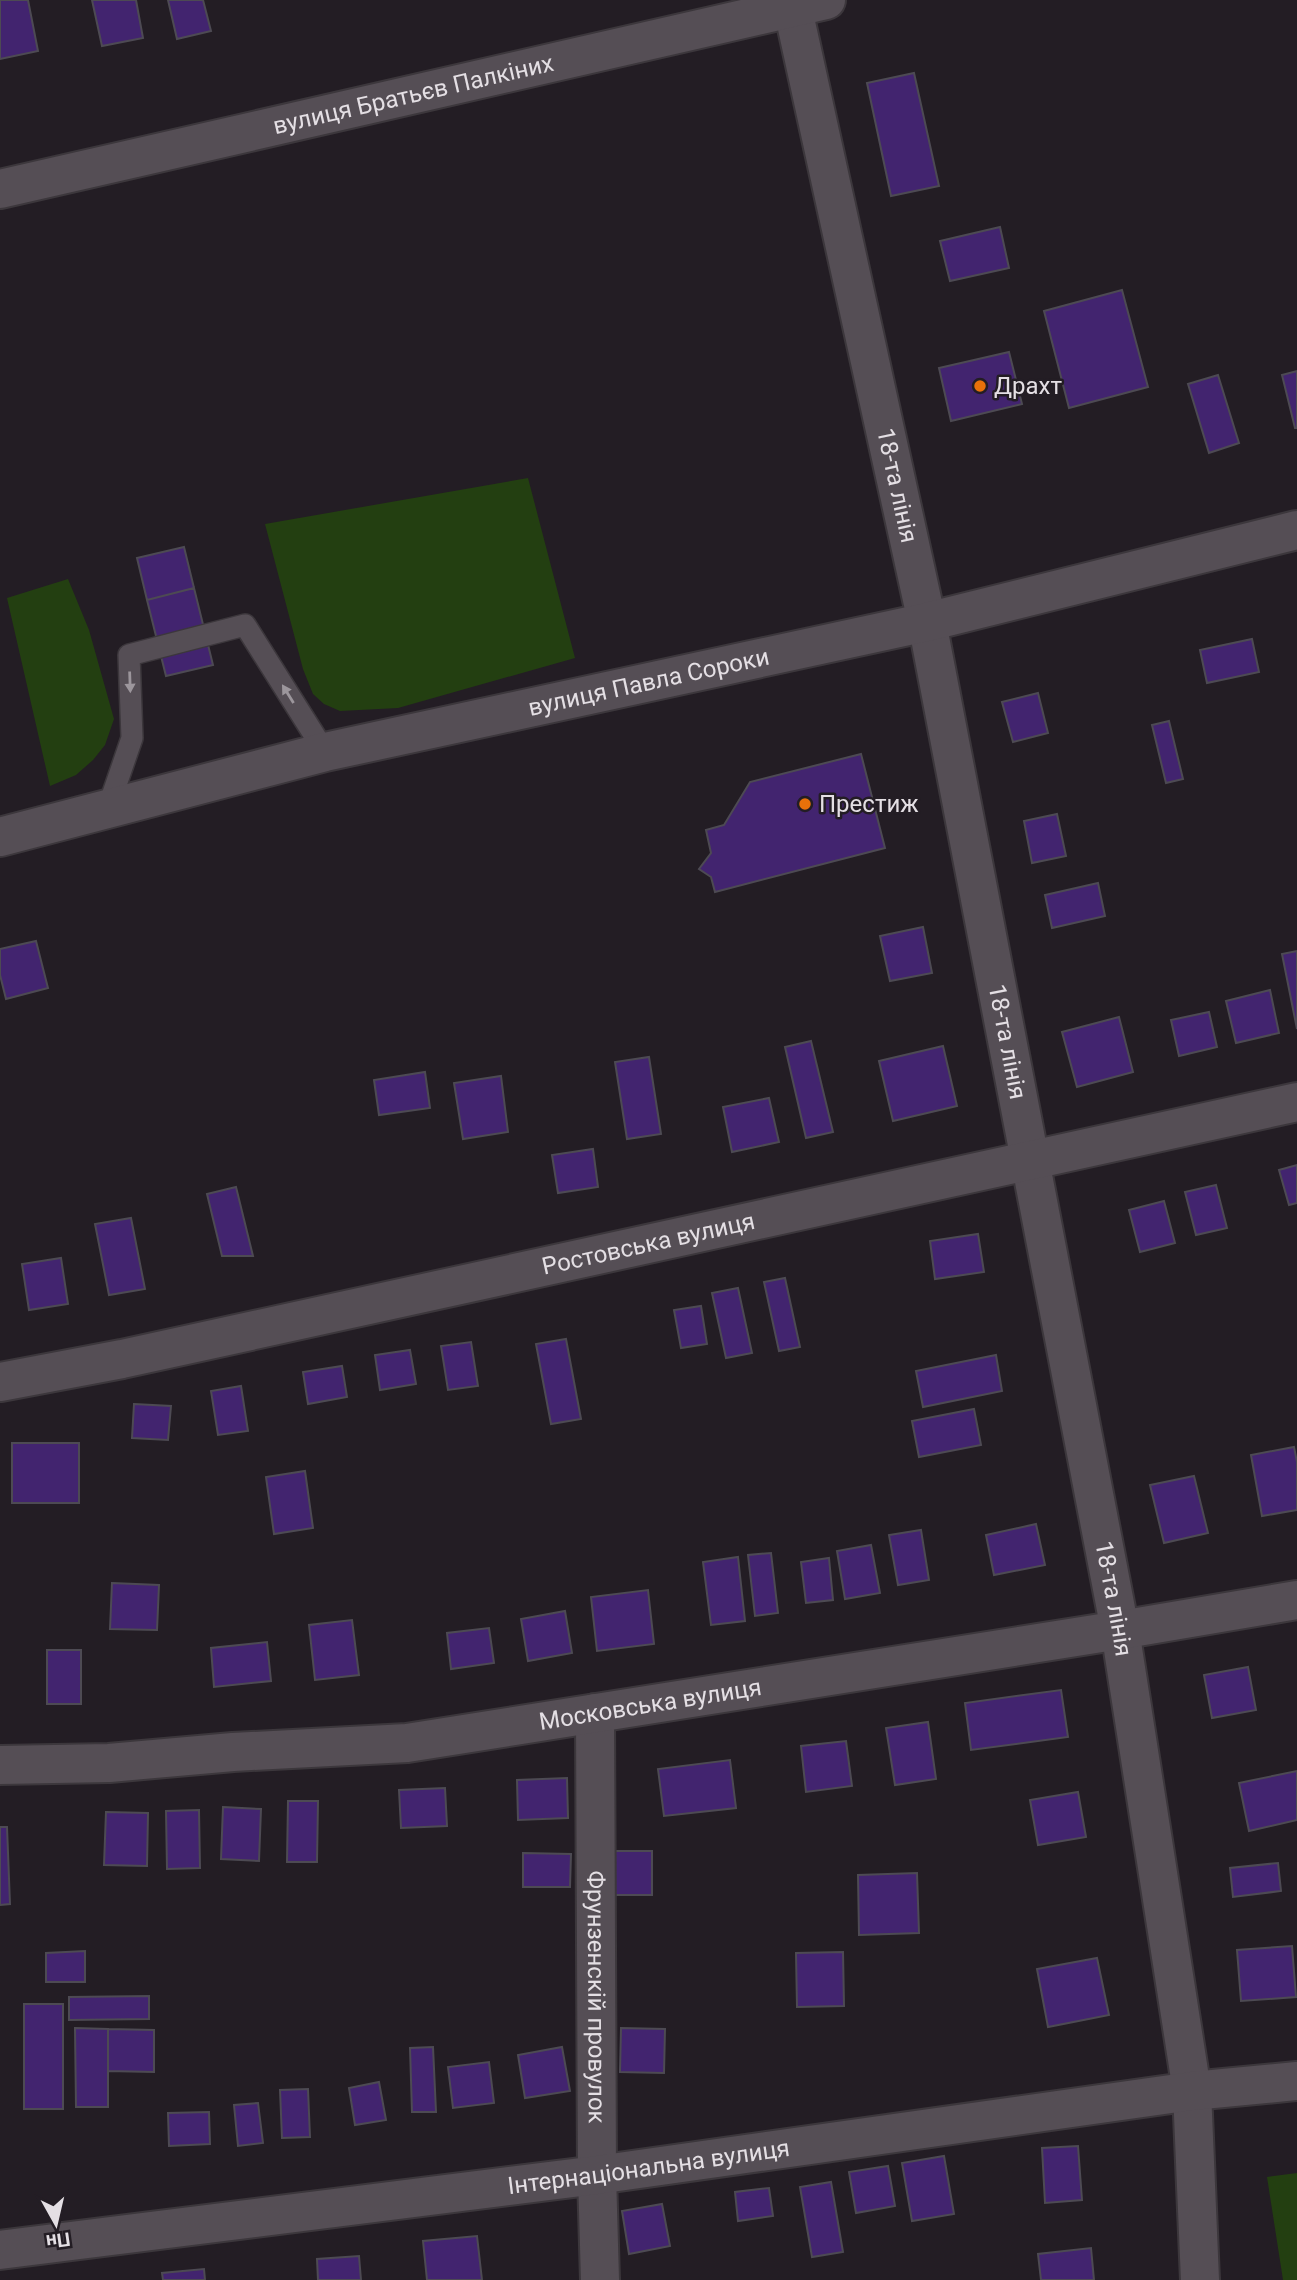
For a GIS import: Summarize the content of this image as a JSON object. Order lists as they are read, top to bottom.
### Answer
{
  "streets": {
    "street": [
      "вулиця Братьєв Палкіних",
      "18-та лінія",
      "вулиця Павла Сороки",
      "Ростовська вулиця",
      "Московська вулиця",
      "Фрунзенскій провулок",
      "Інтернаціональна вулиця"
    ]
  },
  "crossings": [
    ["вулиця Братьєв Палкіних", "18-та лінія"],
    ["18-та лінія", "вулиця Павла Сороки"],
    ["18-та лінія", "Ростовська вулиця"],
    ["18-та лінія", "Московська вулиця"],
    ["18-та лінія", "Інтернаціональна вулиця"],
    ["Московська вулиця", "Фрунзенскій провулок"],
    ["Фрунзенскій провулок", "Інтернаціональна вулиця"]
  ],
  "places": ["Драхт", "Престиж"],
  "north": "bottom"
}
